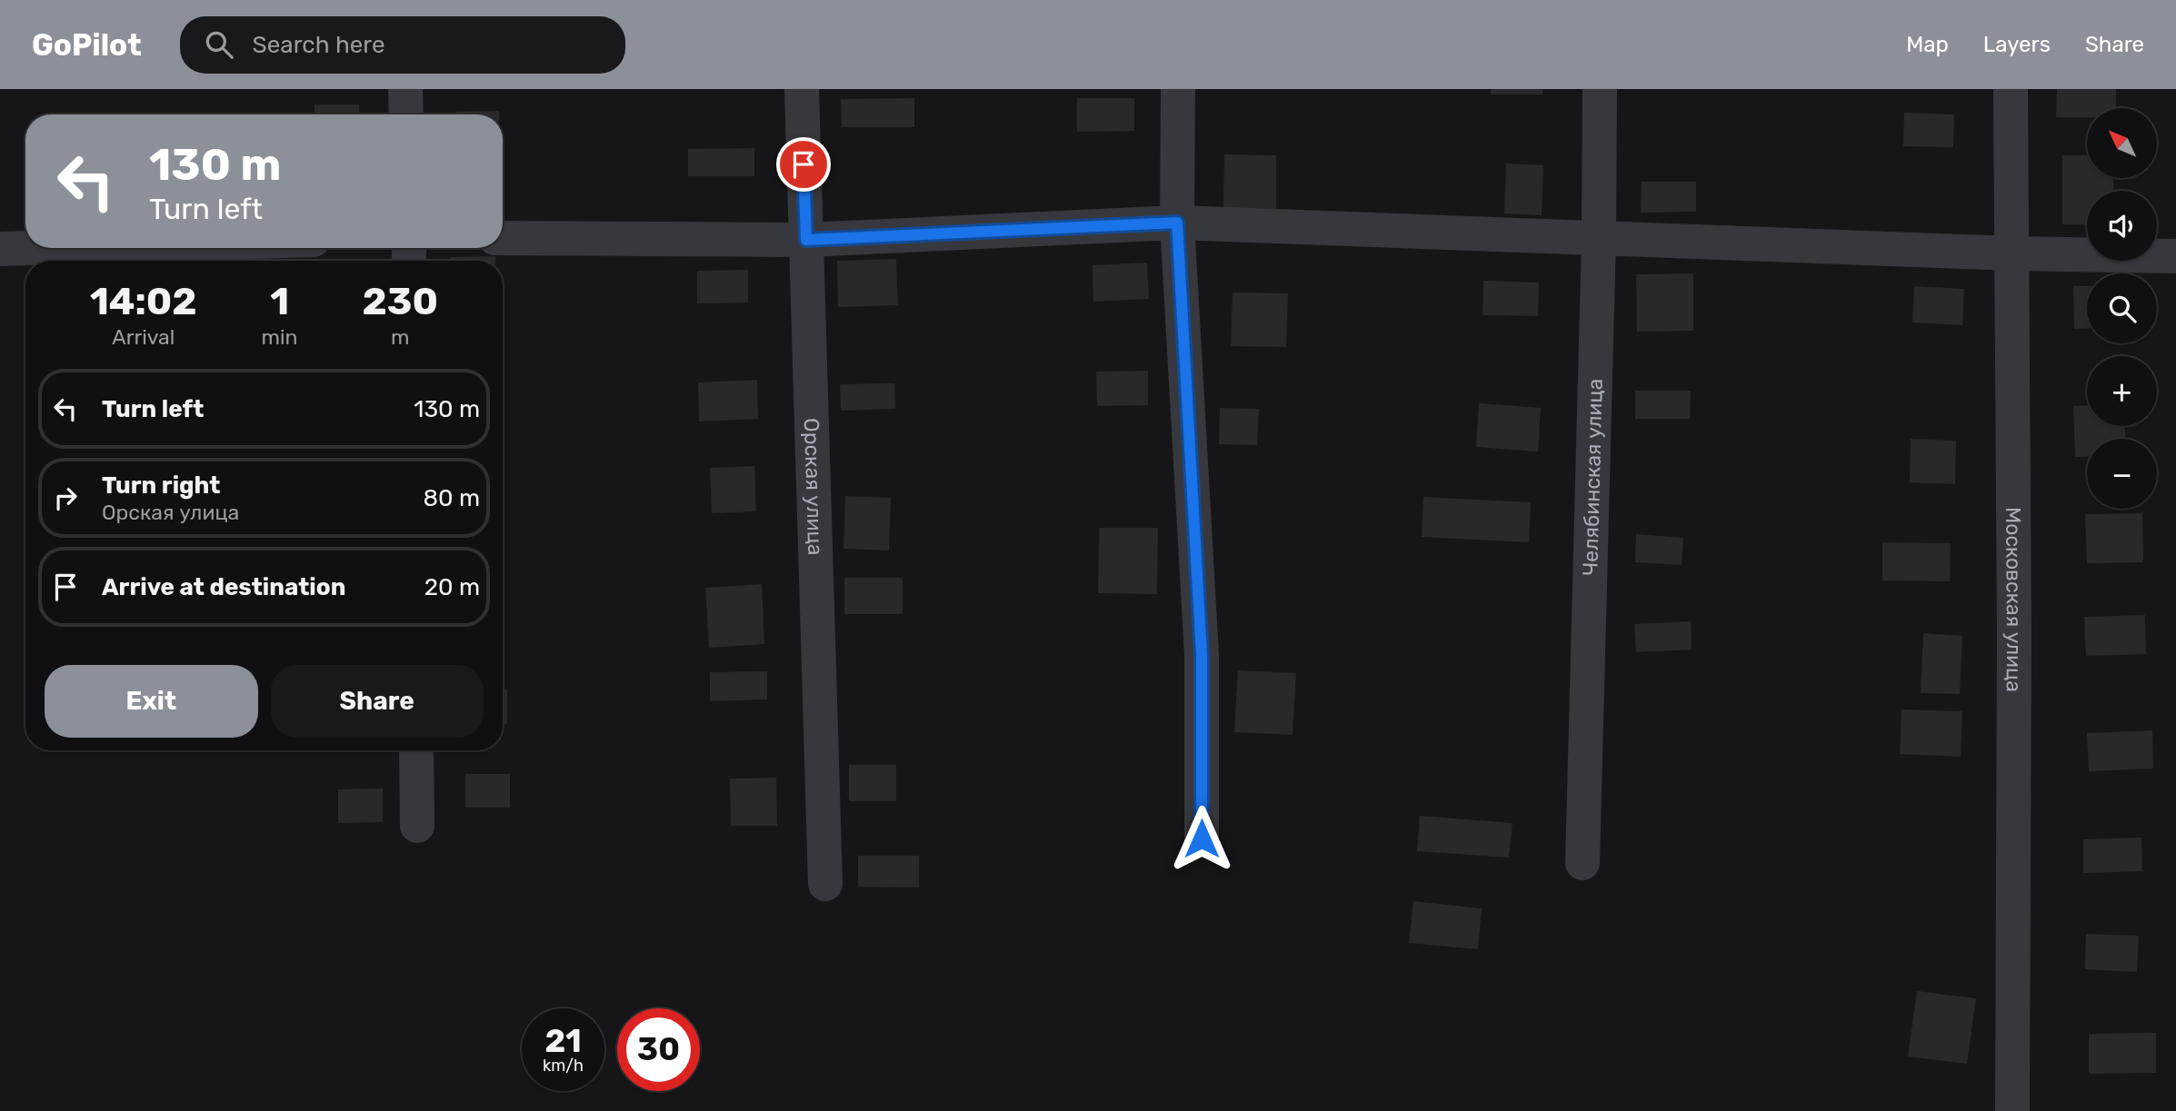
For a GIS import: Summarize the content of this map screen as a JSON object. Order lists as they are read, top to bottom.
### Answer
{
  "streets": {
    "street": ["Челябинская улица", "Орская улица", "Московская улица"]
  },
  "north": "top left",
  "page": {
    "header": "GoPilot",
    "search": "Search here",
    "nav": ["Map", "Layers", "Share"],
    "map_buttons": ["+", "−"],
    "turn": ["130 m", "Turn left"],
    "eta": [
      "14:02",
      "Arrival",
      "1",
      "min",
      "230",
      "m"
    ],
    "list": [
      {
        "name": "Turn left",
        "value": "130 m"
      },
      {
        "name": "Turn right",
        "note": "Орская улица",
        "value": "80 m"
      },
      {
        "name": "Arrive at destination",
        "value": "20 m"
      }
    ],
    "buttons": ["Exit", "Share"],
    "speed": "21 km/h",
    "limit": "30"
  }
}
